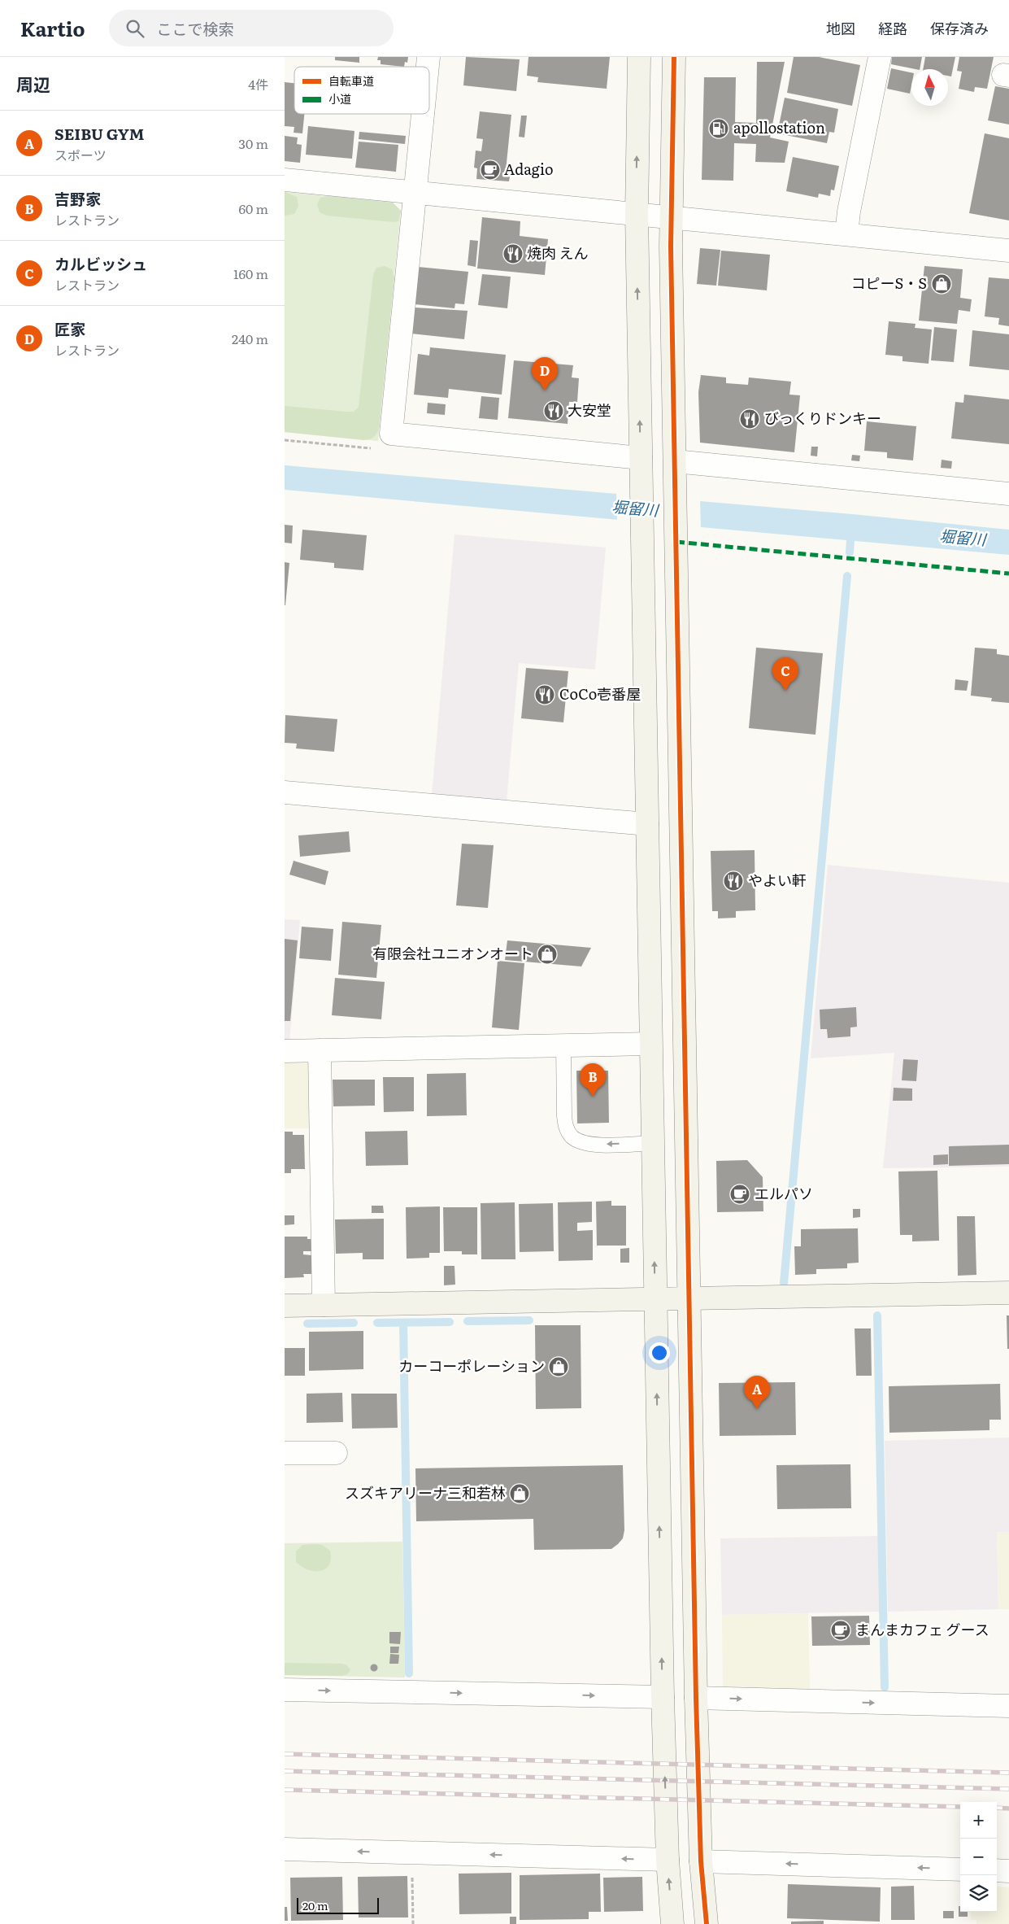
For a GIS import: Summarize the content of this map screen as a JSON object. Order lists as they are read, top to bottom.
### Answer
{
  "water": ["堀留川"],
  "places": {
    "fuel station": ["apollostation"],
    "cafe": ["Adagio", "エルパソ", "まんまカフェ グース"],
    "restaurant": [
      "焼肉 えん",
      "大安堂",
      "びっくりドンキー",
      "CoCo壱番屋",
      "やよい軒"
    ],
    "shop": [
      "コピーS・S",
      "有限会社ユニオンオート",
      "カーコーポレーション",
      "スズキアリーナ三和若林"
    ]
  },
  "legend": ["自転車道", "小道"],
  "scale_bar": "20 m",
  "north": "top",
  "page": {
    "header": "Kartio",
    "search": "ここで検索",
    "nav": ["地図", "経路", "保存済み"],
    "heading": ["周辺", "4件"],
    "list": [
      {
        "mark": "A",
        "name": "SEIBU GYM",
        "note": "スポーツ",
        "value": "30 m"
      },
      {
        "mark": "B",
        "name": "吉野家",
        "note": "レストラン",
        "value": "60 m"
      },
      {
        "mark": "C",
        "name": "カルビッシュ",
        "note": "レストラン",
        "value": "160 m"
      },
      {
        "mark": "D",
        "name": "匠家",
        "note": "レストラン",
        "value": "240 m"
      }
    ],
    "pins": [
      "D",
      "C",
      "B",
      "A"
    ],
    "map_buttons": ["+", "−"],
    "scale": "20 m"
  }
}
